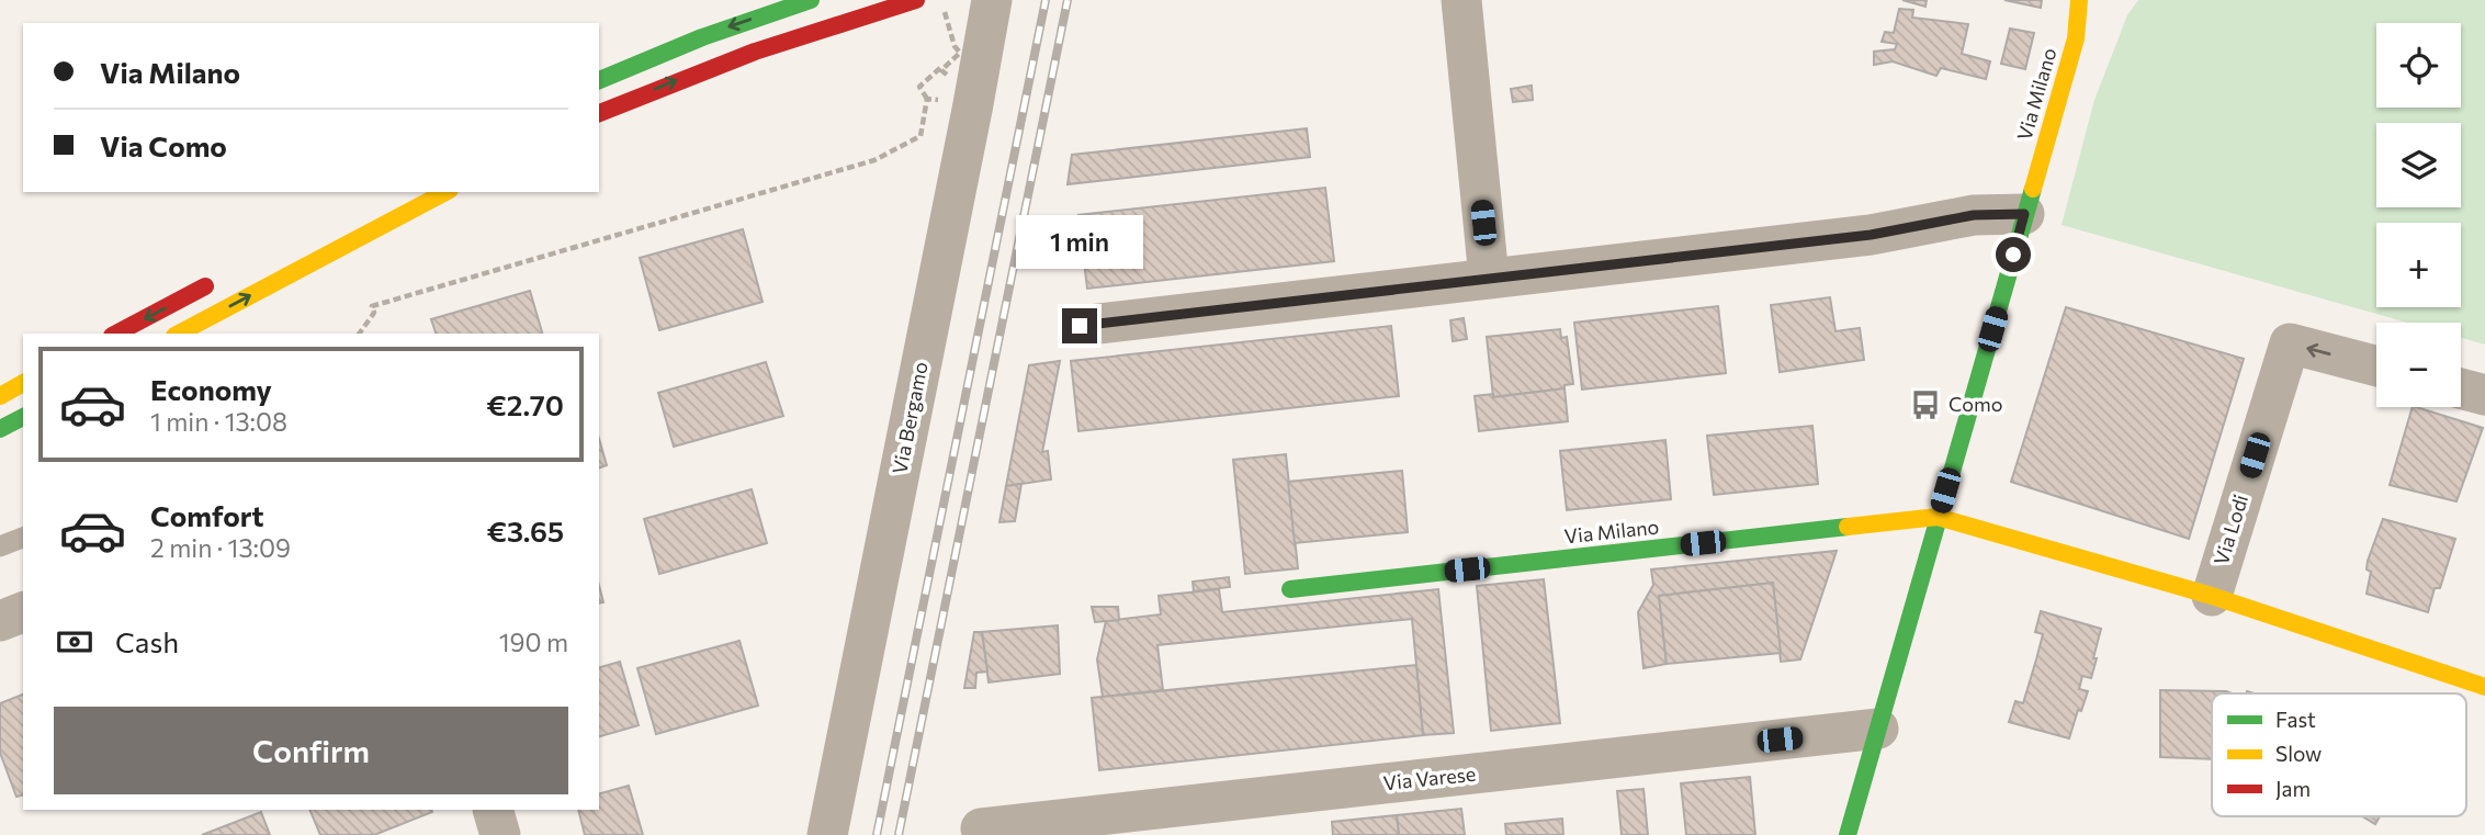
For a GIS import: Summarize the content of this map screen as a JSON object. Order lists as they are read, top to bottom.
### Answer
{
  "streets": {
    "street": [
      "Via Milano",
      "Via Bergamo",
      "Via Lodi",
      "Via Varese"
    ]
  },
  "crossings": [
    ["Via Milano", "Via Varese"]
  ],
  "places": {
    "bus stop": ["Como"]
  },
  "legend": ["Fast", "Slow", "Jam"],
  "page": {
    "map_buttons": ["+", "−"],
    "banner": ["Via Milano", "Via Como"],
    "bubble": "1 min",
    "list": [
      {
        "name": "Economy",
        "note": "1 min · 13:08",
        "value": "€2.70"
      },
      {
        "name": "Comfort",
        "note": "2 min · 13:09",
        "value": "€3.65"
      }
    ],
    "pay": ["Cash", "190 m"],
    "buttons": "Confirm"
  }
}
